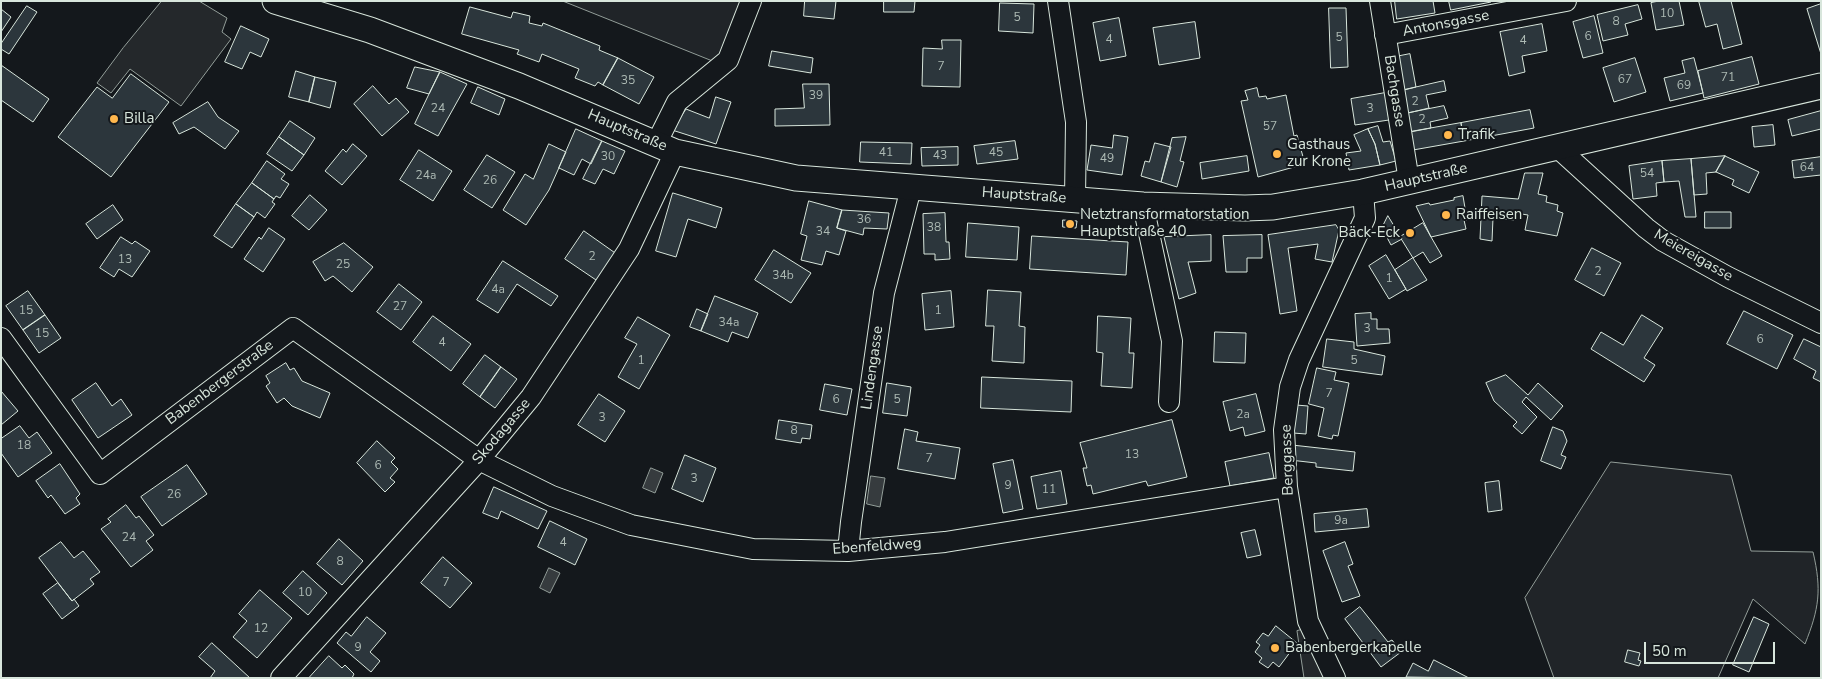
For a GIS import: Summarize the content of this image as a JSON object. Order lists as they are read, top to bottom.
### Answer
{
  "streets": {
    "main road": ["Hauptstraße"],
    "street": [
      "Antonsgasse",
      "Bachgasse",
      "Meiereigasse",
      "Lindengasse",
      "Babenbergerstraße",
      "Skodagasse",
      "Berggasse",
      "Ebenfeldweg"
    ]
  },
  "crossings": [
    ["Antonsgasse", "Bachgasse"],
    ["Bachgasse", "Hauptstraße"],
    ["Hauptstraße", "Meiereigasse"],
    ["Hauptstraße", "Lindengasse"],
    ["Hauptstraße", "Skodagasse"],
    ["Hauptstraße", "Berggasse"],
    ["Lindengasse", "Ebenfeldweg"],
    ["Babenbergerstraße", "Skodagasse"],
    ["Babenbergerstraße", "Ebenfeldweg"],
    ["Skodagasse", "Ebenfeldweg"],
    ["Berggasse", "Ebenfeldweg"]
  ],
  "places": [
    "Billa",
    "Trafik",
    "Gasthaus zur Krone",
    "Raiffeisen",
    "Netztransformatorstation Hauptstraße 40",
    "Bäck-Eck",
    "Babenbergerkapelle"
  ],
  "house_numbers": [
    "10",
    "5",
    "8",
    "6",
    "5",
    "4",
    "4",
    "7",
    "71",
    "67",
    "35",
    "69",
    "39",
    "2",
    "24",
    "3",
    "2",
    "57",
    "41",
    "45",
    "43",
    "30",
    "49",
    "64",
    "54",
    "24a",
    "26",
    "36",
    "38",
    "34",
    "2",
    "13",
    "25",
    "2",
    "34b",
    "1",
    "4a",
    "27",
    "15",
    "1",
    "34a",
    "3",
    "15",
    "6",
    "4",
    "1",
    "5",
    "7",
    "6",
    "5",
    "2a",
    "3",
    "8",
    "18",
    "13",
    "7",
    "6",
    "3",
    "9",
    "11",
    "26",
    "9a",
    "24",
    "4",
    "8",
    "7",
    "10",
    "12",
    "9"
  ],
  "scale_bar": "50 m"
}
